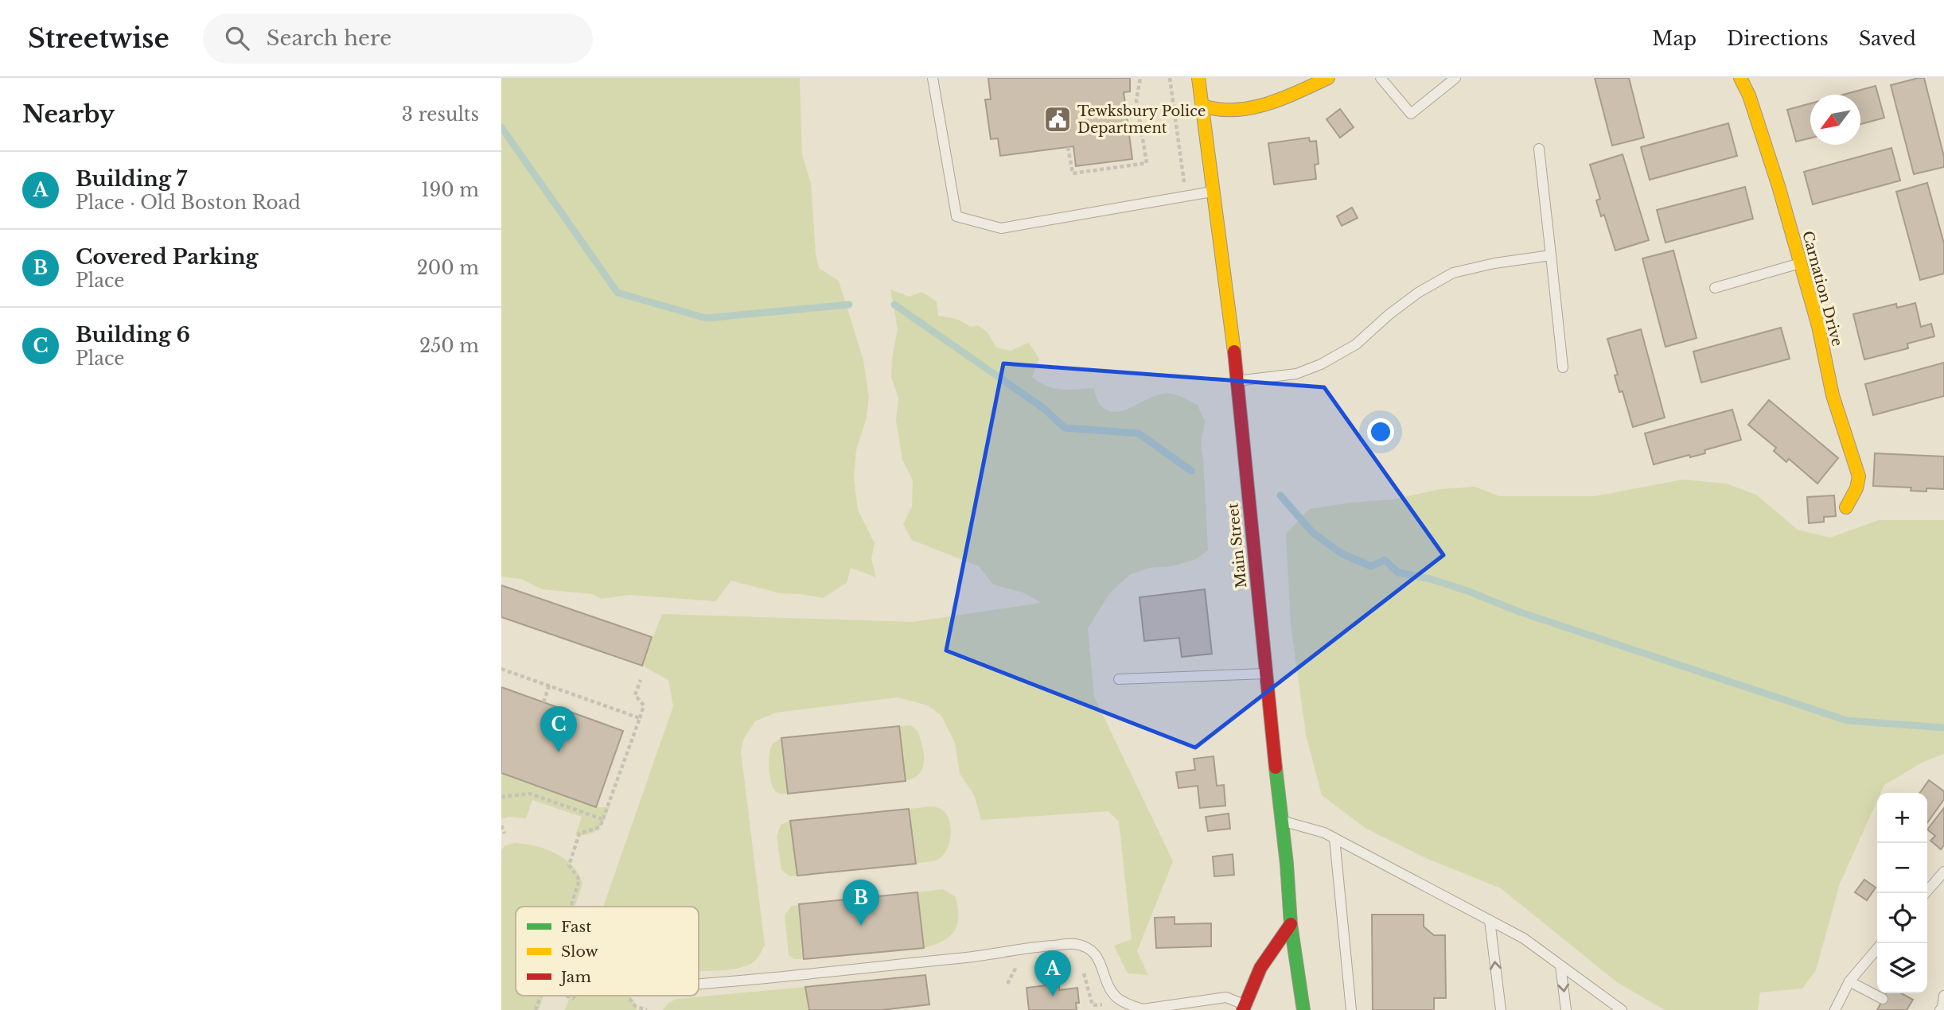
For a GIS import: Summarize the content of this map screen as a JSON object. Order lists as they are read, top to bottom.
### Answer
{
  "streets": {
    "main road": ["Carnation Drive", "Main Street"]
  },
  "places": {
    "public building": ["Tewksbury Police Department"]
  },
  "legend": ["Fast", "Slow", "Jam"],
  "north": "bottom left",
  "page": {
    "header": "Streetwise",
    "search": "Search here",
    "nav": ["Map", "Directions", "Saved"],
    "heading": ["Nearby", "3 results"],
    "list": [
      {
        "mark": "A",
        "name": "Building 7",
        "note": "Place · Old Boston Road",
        "value": "190 m"
      },
      {
        "mark": "B",
        "name": "Covered Parking",
        "note": "Place",
        "value": "200 m"
      },
      {
        "mark": "C",
        "name": "Building 6",
        "note": "Place",
        "value": "250 m"
      }
    ],
    "pins": ["C", "B", "A"],
    "map_buttons": ["+", "−"]
  }
}
